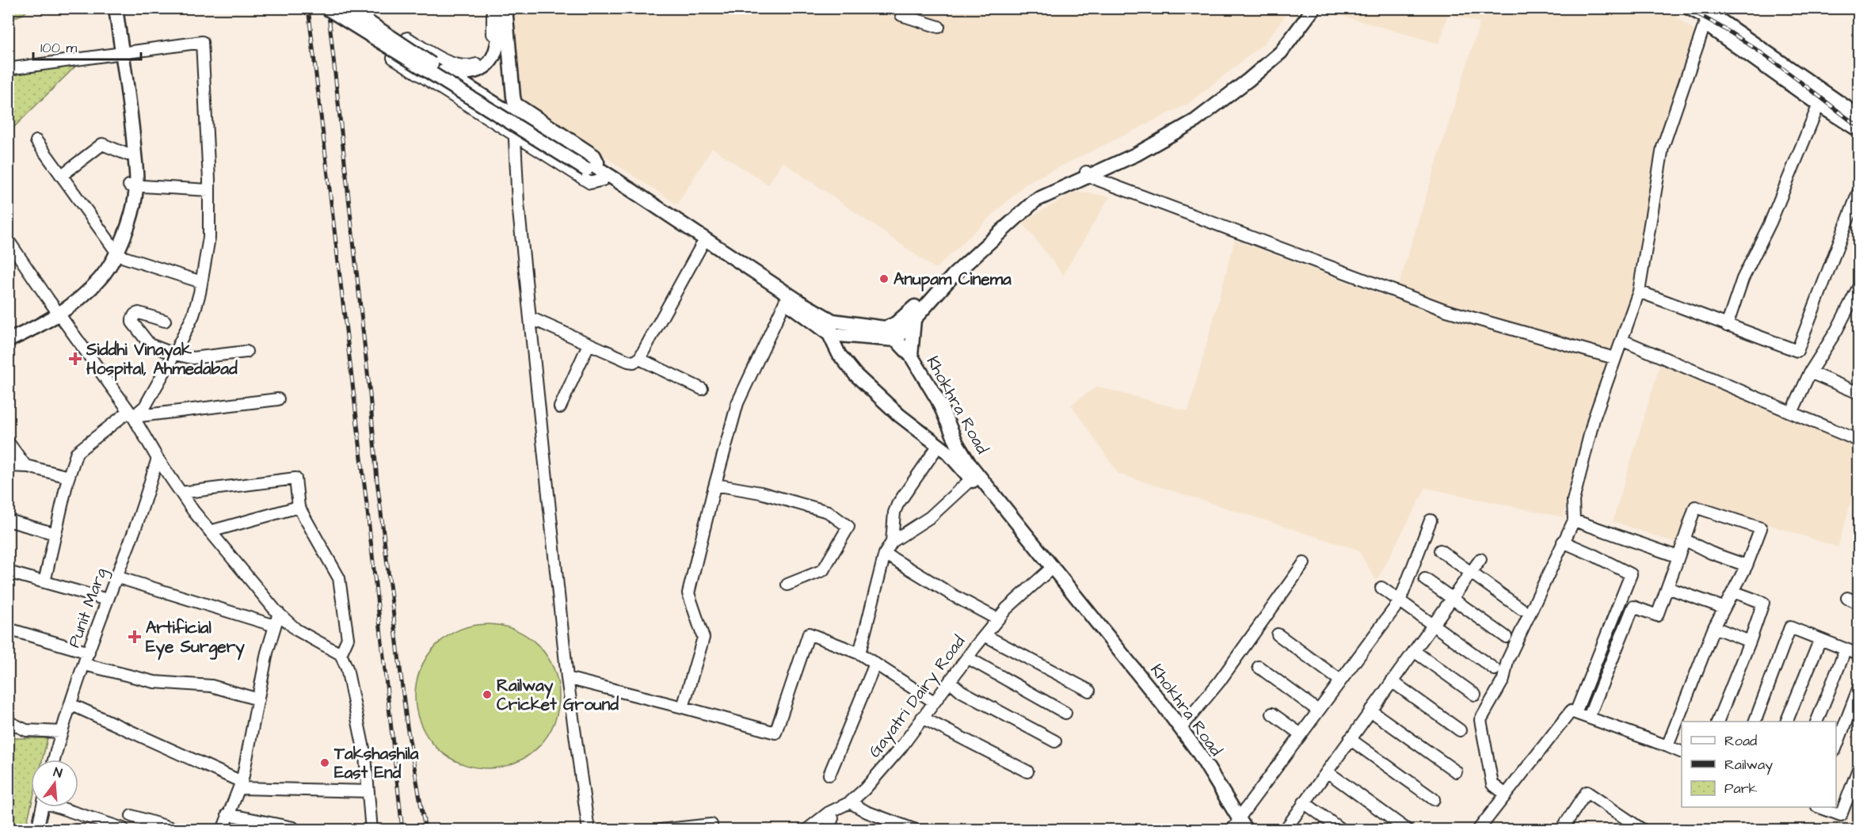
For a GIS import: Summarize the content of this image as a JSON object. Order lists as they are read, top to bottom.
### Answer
{
  "streets": {
    "main road": ["Khokhra Road"],
    "street": ["Punit Marg", "Gayatri Dairy Road"]
  },
  "crossings": [
    ["Khokhra Road", "Gayatri Dairy Road"]
  ],
  "places": {
    "other": ["Anupam Cinema", "Railway Cricket Ground", "Takshashila East End"],
    "health": ["Siddhi Vinayak Hospital, Ahmedabad", "Artificial Eye Surgery"]
  },
  "legend": ["Road", "Railway", "Park"],
  "scale_bar": "100 m",
  "north": "top"
}
